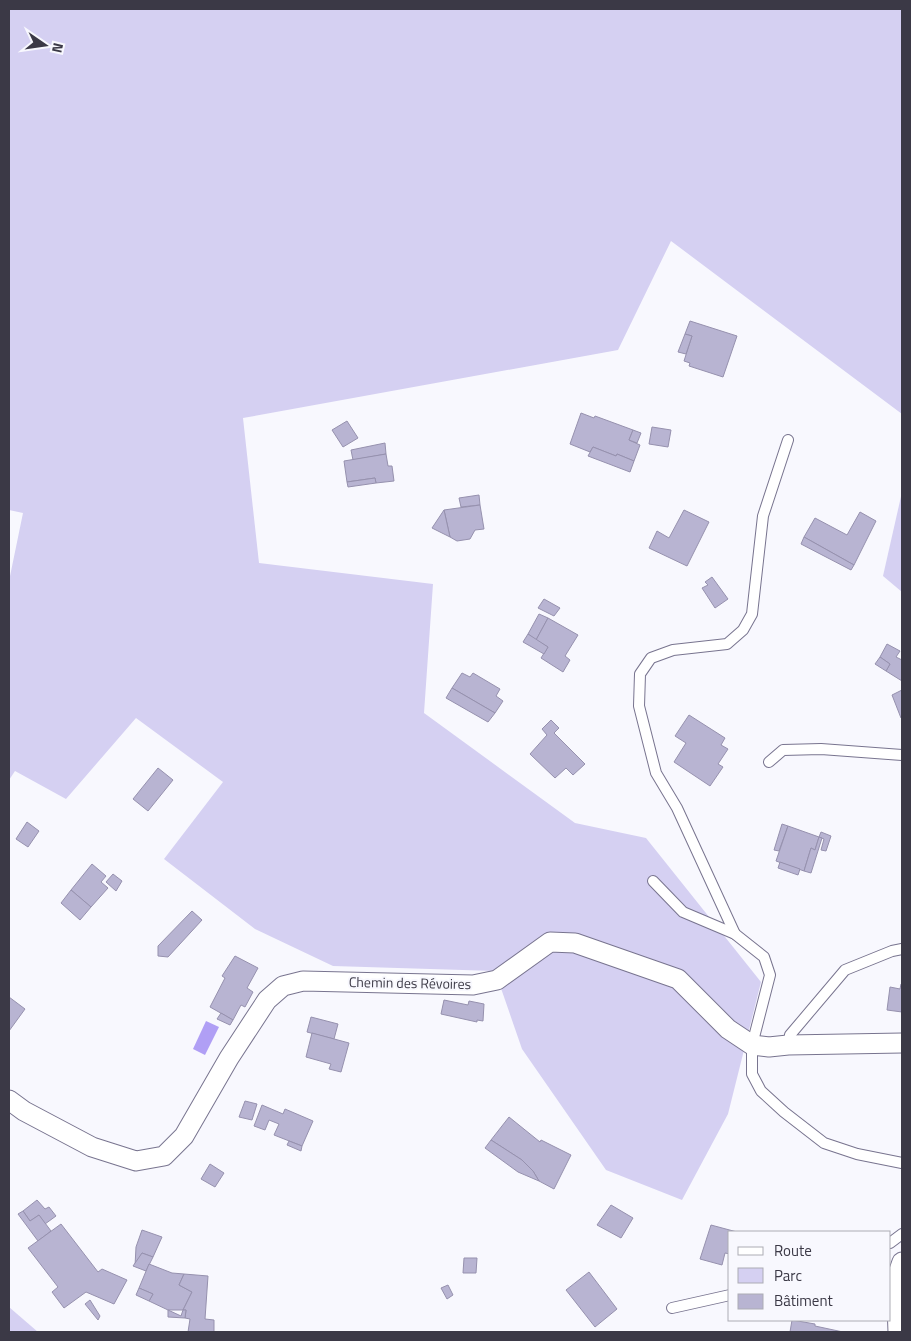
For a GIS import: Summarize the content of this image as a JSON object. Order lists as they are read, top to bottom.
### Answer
{
  "streets": {
    "street": ["Chemin des Révoires"]
  },
  "legend": ["Route", "Parc", "Bâtiment"],
  "north": "right"
}
